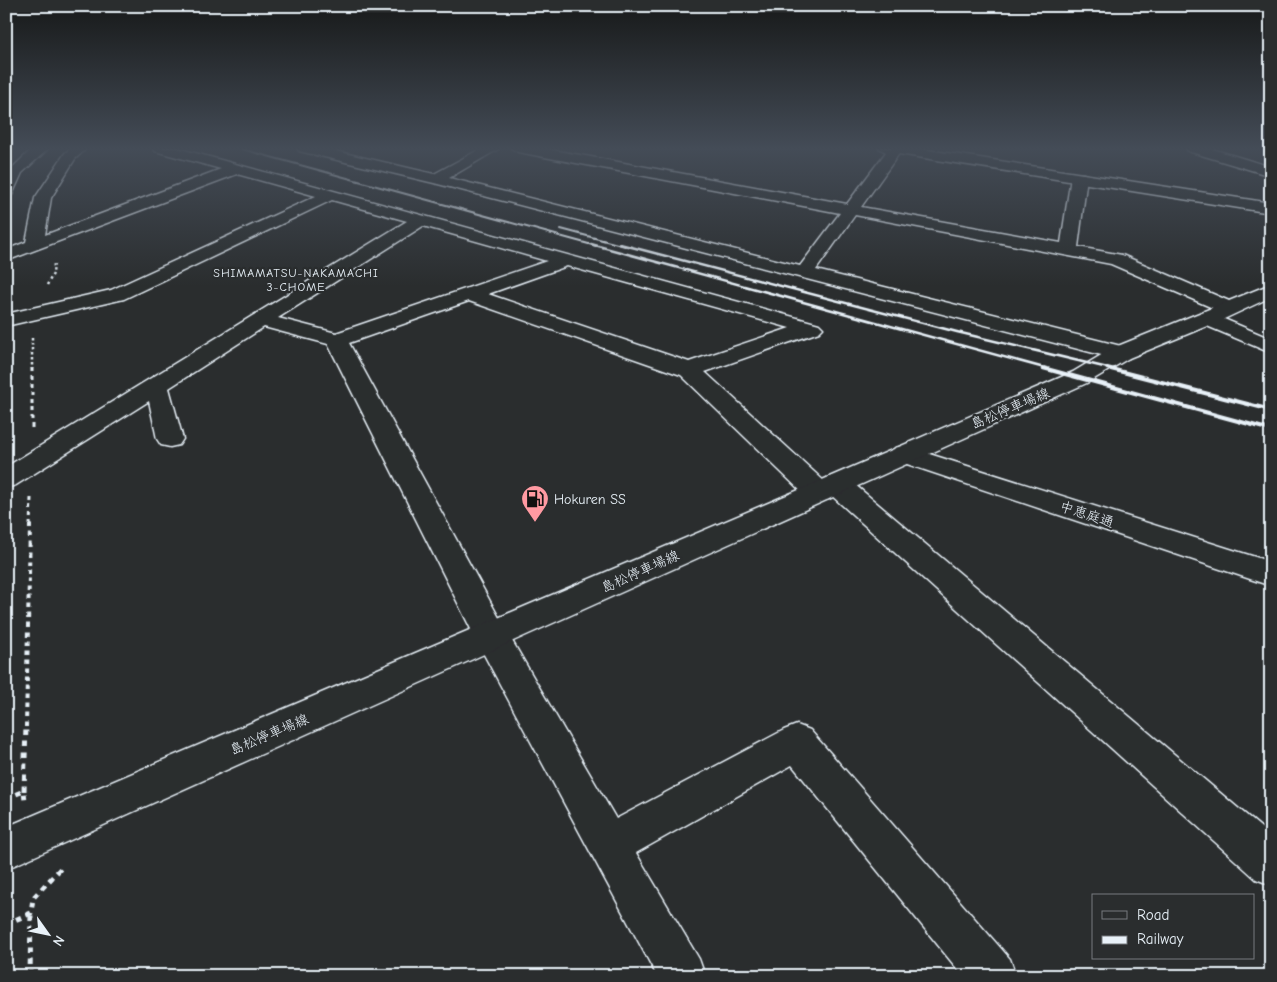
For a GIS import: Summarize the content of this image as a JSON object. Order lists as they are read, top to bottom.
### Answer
{
  "streets": {
    "street": ["島松停車場線", "中恵庭通"]
  },
  "crossings": [
    ["島松停車場線", "中恵庭通"]
  ],
  "districts": ["SHIMAMATSU-NAKAMACHI 3-CHOME"],
  "places": {
    "fuel station": ["Hokuren SS"]
  },
  "legend": ["Road", "Railway"],
  "north": "bottom right"
}
